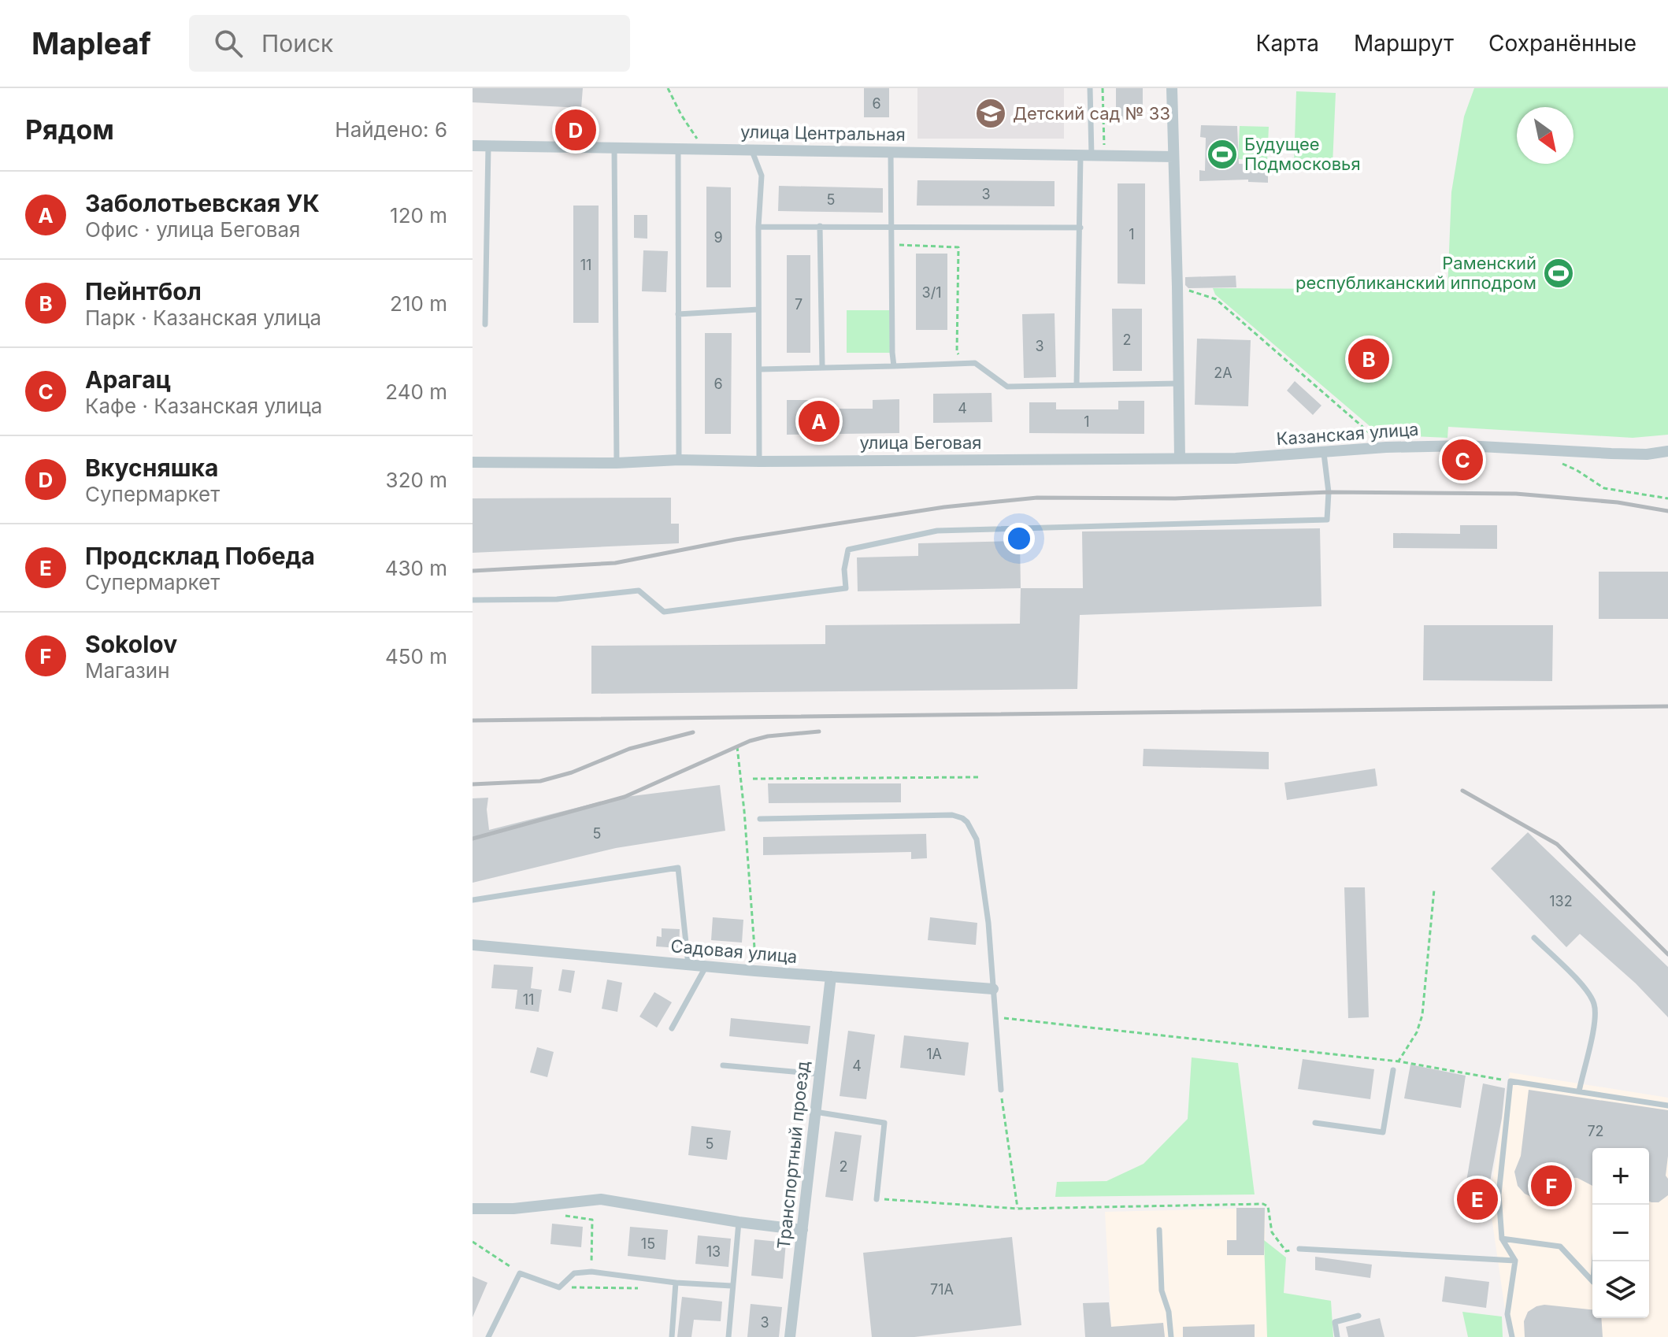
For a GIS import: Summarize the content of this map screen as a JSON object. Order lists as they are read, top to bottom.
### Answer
{
  "streets": {
    "street": [
      "улица Центральная",
      "Казанская улица",
      "улица Беговая",
      "Садовая улица",
      "Транспортный проезд"
    ]
  },
  "crossings": [
    ["Казанская улица", "улица Беговая"],
    ["Садовая улица", "Транспортный проезд"]
  ],
  "places": {
    "school or university": ["Детский сад № 33"],
    "sports": ["Будущее Подмосковья", "Раменский республиканский ипподром"]
  },
  "house_numbers": [
    "6",
    "3",
    "5",
    "1",
    "9",
    "11",
    "3/1",
    "7",
    "2",
    "3",
    "2А",
    "6",
    "4",
    "1",
    "5",
    "132",
    "11",
    "1А",
    "4",
    "72",
    "5",
    "2",
    "15",
    "13",
    "71А",
    "3"
  ],
  "north": "bottom right",
  "page": {
    "header": "Mapleaf",
    "search": "Поиск",
    "nav": ["Карта", "Маршрут", "Сохранённые"],
    "heading": ["Рядом", "Найдено: 6"],
    "pins": [
      "D",
      "B",
      "A",
      "C",
      "F",
      "E"
    ],
    "list": [
      {
        "mark": "A",
        "name": "Заболотьевская УК",
        "note": "Офис · улица Беговая",
        "value": "120 m"
      },
      {
        "mark": "B",
        "name": "Пейнтбол",
        "note": "Парк · Казанская улица",
        "value": "210 m"
      },
      {
        "mark": "C",
        "name": "Арагац",
        "note": "Кафе · Казанская улица",
        "value": "240 m"
      },
      {
        "mark": "D",
        "name": "Вкусняшка",
        "note": "Супермаркет",
        "value": "320 m"
      },
      {
        "mark": "E",
        "name": "Продсклад Победа",
        "note": "Супермаркет",
        "value": "430 m"
      },
      {
        "mark": "F",
        "name": "Sokolov",
        "note": "Магазин",
        "value": "450 m"
      }
    ],
    "map_buttons": ["+", "−"]
  }
}
